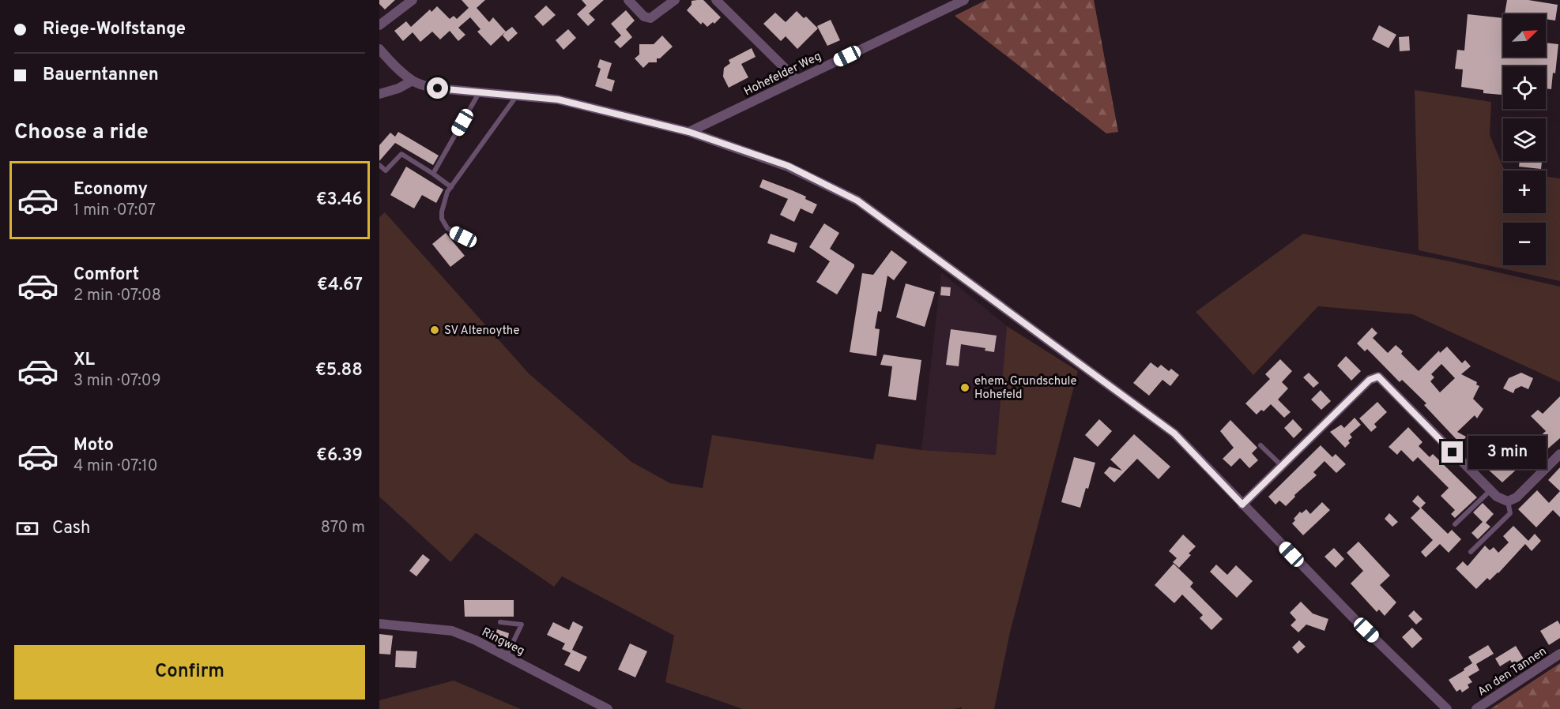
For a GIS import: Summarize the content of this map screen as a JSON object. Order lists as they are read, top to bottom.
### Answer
{
  "streets": {
    "street": ["Hohefelder Weg", "Ringweg", "An den Tannen"]
  },
  "places": ["SV Altenoythe", "ehem. Grundschule Hohefeld"],
  "north": "top right",
  "page": {
    "banner": ["Riege-Wolfstange", "Bauerntannen"],
    "map_buttons": ["+", "−"],
    "heading": "Choose a ride",
    "list": [
      {
        "name": "Economy",
        "note": "1 min · 07:07",
        "value": "€3.46"
      },
      {
        "name": "Comfort",
        "note": "2 min · 07:08",
        "value": "€4.67"
      },
      {
        "name": "XL",
        "note": "3 min · 07:09",
        "value": "€5.88"
      },
      {
        "name": "Moto",
        "note": "4 min · 07:10",
        "value": "€6.39"
      }
    ],
    "bubble": "3 min",
    "pay": ["Cash", "870 m"],
    "buttons": "Confirm"
  }
}
